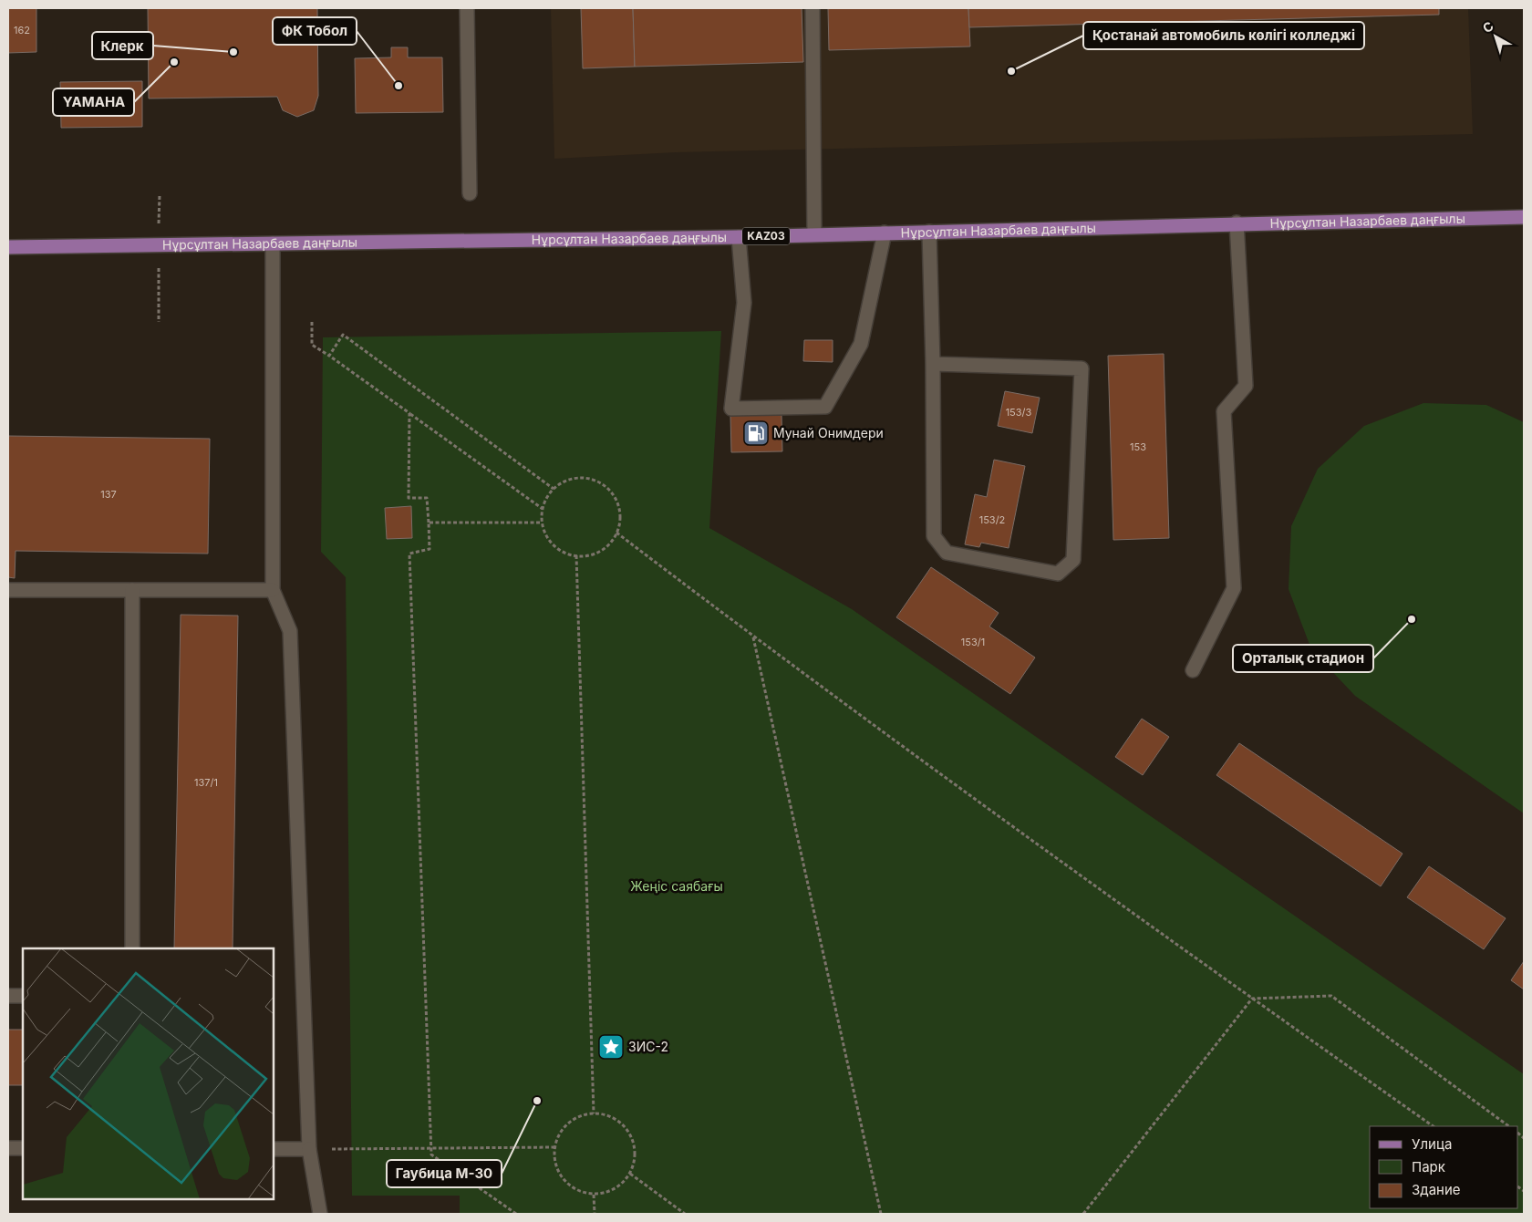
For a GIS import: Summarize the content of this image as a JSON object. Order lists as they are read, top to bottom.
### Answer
{
  "streets": {
    "main road": ["Нұрсұлтан Назарбаев даңғылы", "KАZ03"]
  },
  "parks": ["Жеңіс саябағы"],
  "places": {
    "other": [
      "Клерк",
      "YAMAHA",
      "Қостанай автомобиль көлігі колледжі",
      "ФК Тобол",
      "Орталық стадион",
      "Гаубица М-30"
    ],
    "fuel station": ["Мунай Онимдери"],
    "place": ["ЗИС-2"]
  },
  "house_numbers": [
    "162",
    "153/3",
    "153",
    "137",
    "153/2",
    "153/1",
    "137/1"
  ],
  "legend": ["Улица", "Парк", "Здание"],
  "north": "top left"
}
